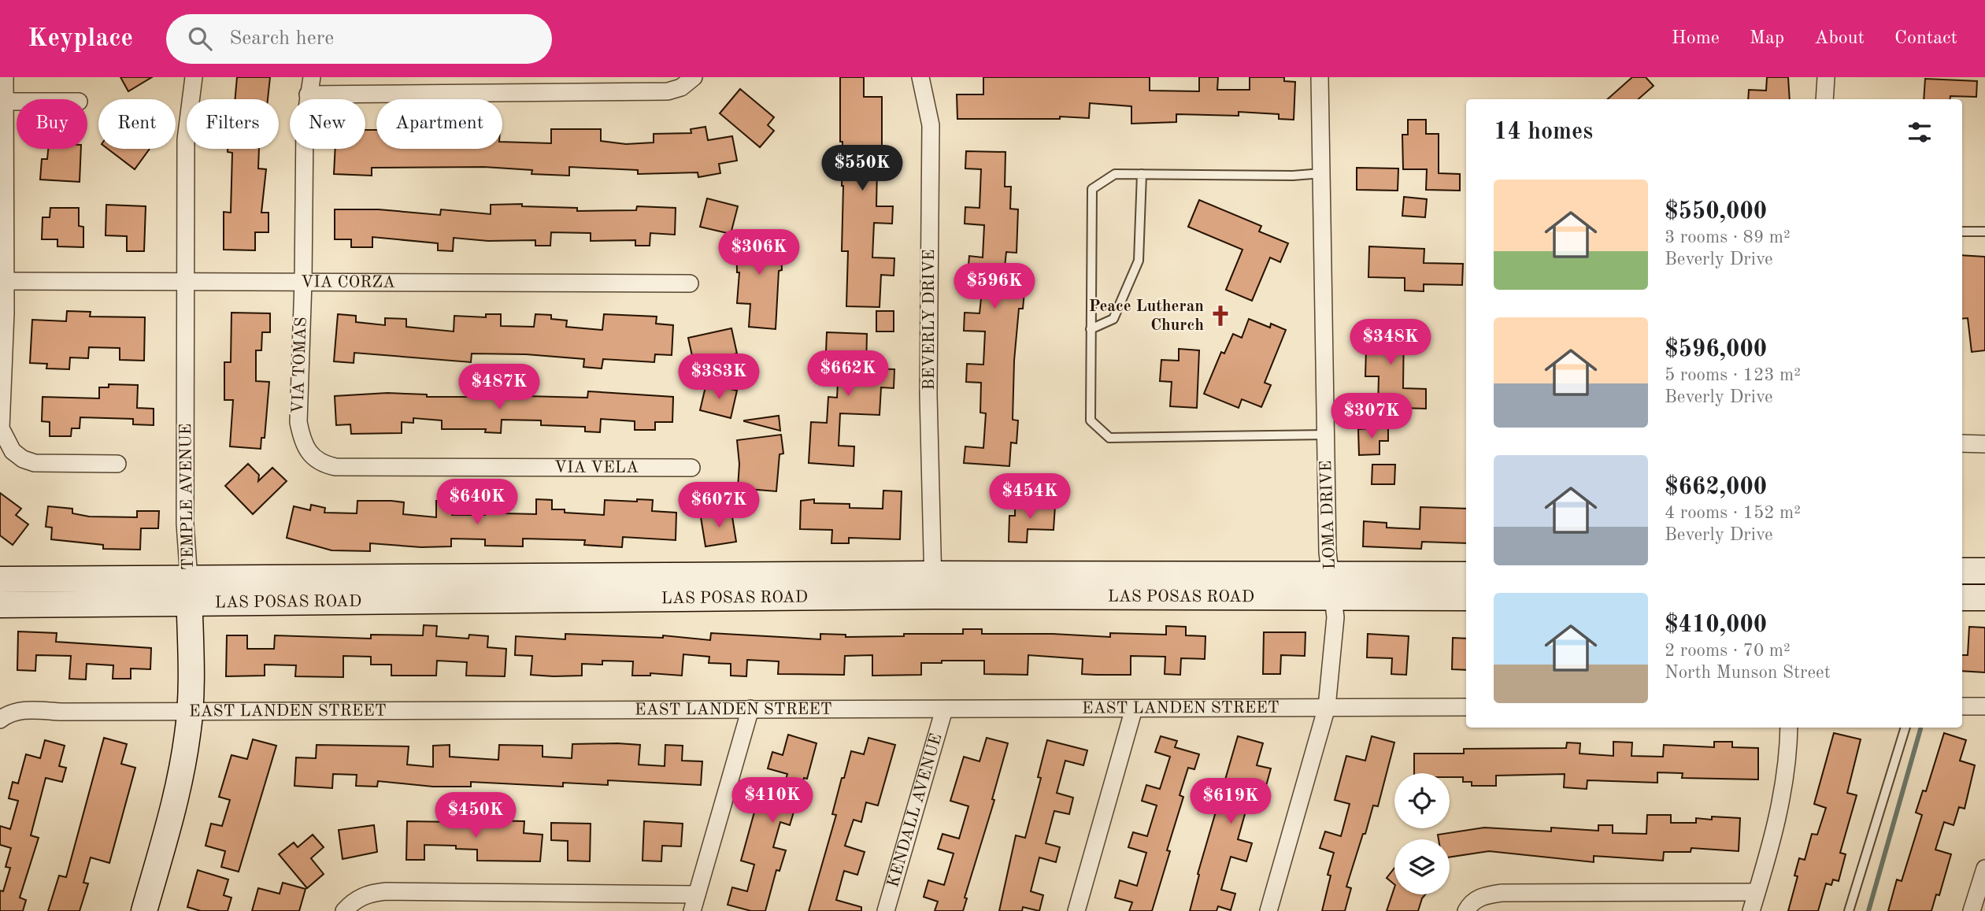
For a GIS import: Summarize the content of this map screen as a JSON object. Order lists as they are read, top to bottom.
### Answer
{
  "streets": {
    "main road": ["TEMPLE AVENUE", "LAS POSAS ROAD"],
    "street": [
      "VIA CORZA",
      "BEVERLY DRIVE",
      "VIA TOMAS",
      "VIA VELA",
      "LOMA DRIVE",
      "EAST LANDEN STREET",
      "KENDALL AVENUE"
    ]
  },
  "crossings": [
    ["VIA CORZA", "VIA TOMAS"],
    ["VIA CORZA", "TEMPLE AVENUE"],
    ["BEVERLY DRIVE", "LAS POSAS ROAD"],
    ["VIA TOMAS", "VIA VELA"],
    ["TEMPLE AVENUE", "LAS POSAS ROAD"],
    ["TEMPLE AVENUE", "EAST LANDEN STREET"],
    ["LOMA DRIVE", "LAS POSAS ROAD"],
    ["LOMA DRIVE", "EAST LANDEN STREET"],
    ["EAST LANDEN STREET", "KENDALL AVENUE"]
  ],
  "places": {
    "church": ["Peace Lutheran Church"]
  },
  "page": {
    "header": "Keyplace",
    "search": "Search here",
    "nav": [
      "Home",
      "Map",
      "About",
      "Contact"
    ],
    "chip": [
      "Buy",
      "Rent",
      "Filters",
      "New",
      "Apartment"
    ],
    "heading": "14 homes",
    "price": [
      "$550K",
      "$306K",
      "$596K",
      "$348K",
      "$662K",
      "$383K",
      "$487K",
      "$307K",
      "$454K",
      "$640K",
      "$607K",
      "$410K",
      "$619K",
      "$450K"
    ],
    "list": [
      {
        "name": "$550,000",
        "note": "3 rooms · 89 m² · Beverly Drive"
      },
      {
        "name": "$596,000",
        "note": "5 rooms · 123 m² · Beverly Drive"
      },
      {
        "name": "$662,000",
        "note": "4 rooms · 152 m² · Beverly Drive"
      },
      {
        "name": "$410,000",
        "note": "2 rooms · 70 m² · North Munson Street"
      }
    ]
  }
}
